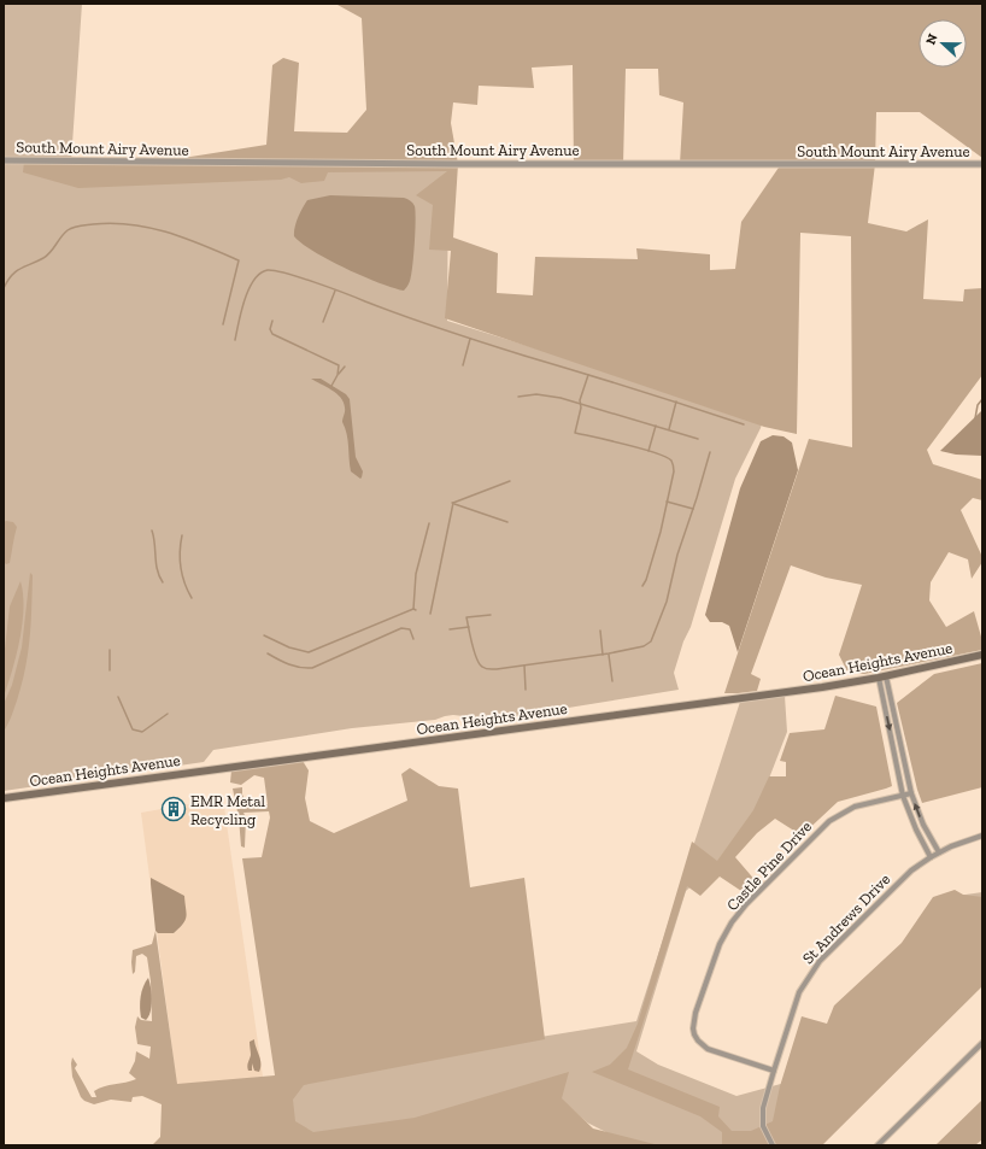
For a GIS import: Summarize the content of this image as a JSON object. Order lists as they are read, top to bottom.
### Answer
{
  "streets": {
    "main road": ["Ocean Heights Avenue"],
    "street": ["South Mount Airy Avenue", "Castle Pine Drive", "St Andrews Drive"]
  },
  "crossings": [
    ["Castle Pine Drive", "St Andrews Drive"]
  ],
  "places": {
    "building": ["EMR Metal Recycling"]
  },
  "north": "left"
}
